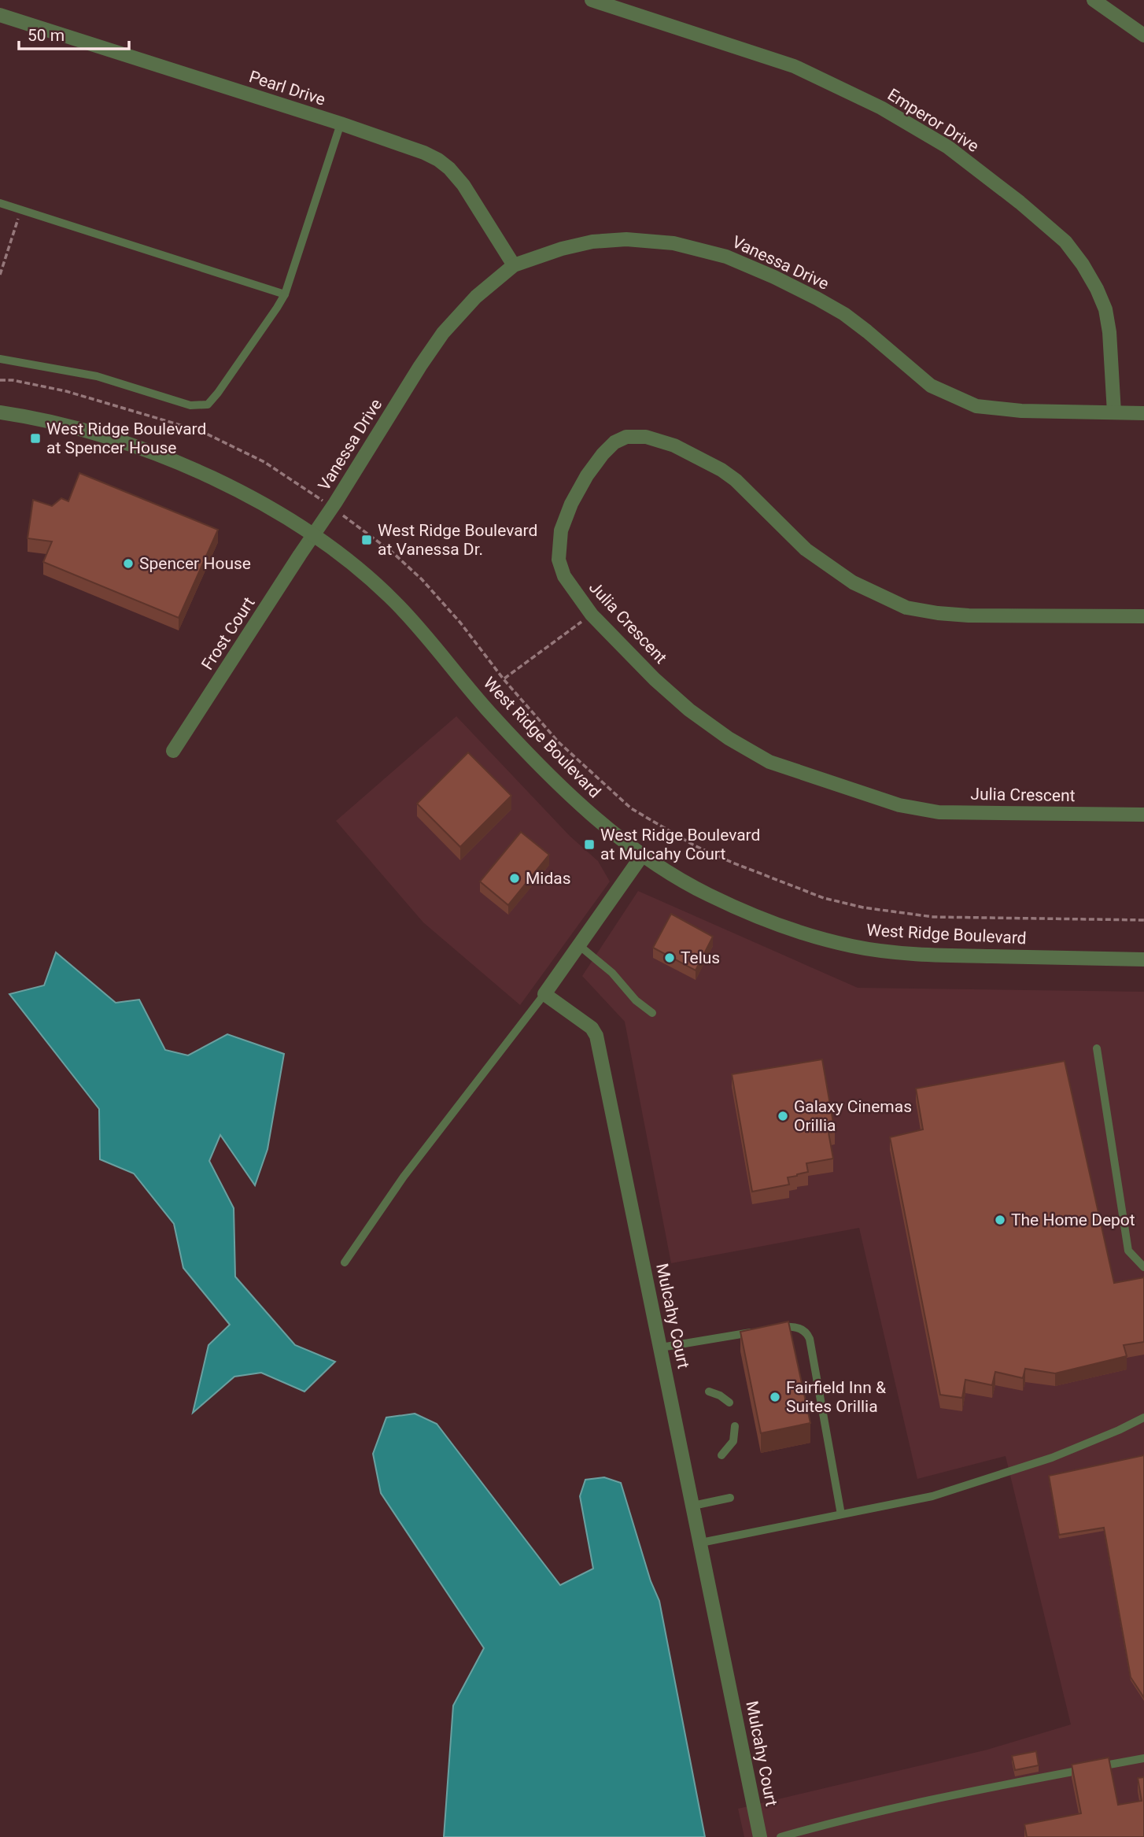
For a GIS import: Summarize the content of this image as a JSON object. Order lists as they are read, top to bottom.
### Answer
{
  "streets": {
    "street": [
      "Pearl Drive",
      "Emperor Drive",
      "Vanessa Drive",
      "Julia Crescent",
      "Frost Court",
      "West Ridge Boulevard",
      "Mulcahy Court"
    ]
  },
  "crossings": [
    ["Pearl Drive", "Vanessa Drive"],
    ["Emperor Drive", "Vanessa Drive"],
    ["Vanessa Drive", "Frost Court"],
    ["Vanessa Drive", "West Ridge Boulevard"],
    ["Frost Court", "West Ridge Boulevard"]
  ],
  "places": {
    "transit": ["West Ridge Boulevard at Spencer House", "West Ridge Boulevard at Vanessa Dr.", "West Ridge Boulevard at Mulcahy Court"],
    "other": [
      "Spencer House",
      "Midas",
      "Telus",
      "Galaxy Cinemas Orillia",
      "The Home Depot",
      "Fairfield Inn & Suites Orillia"
    ]
  },
  "scale_bar": "50 m"
}
